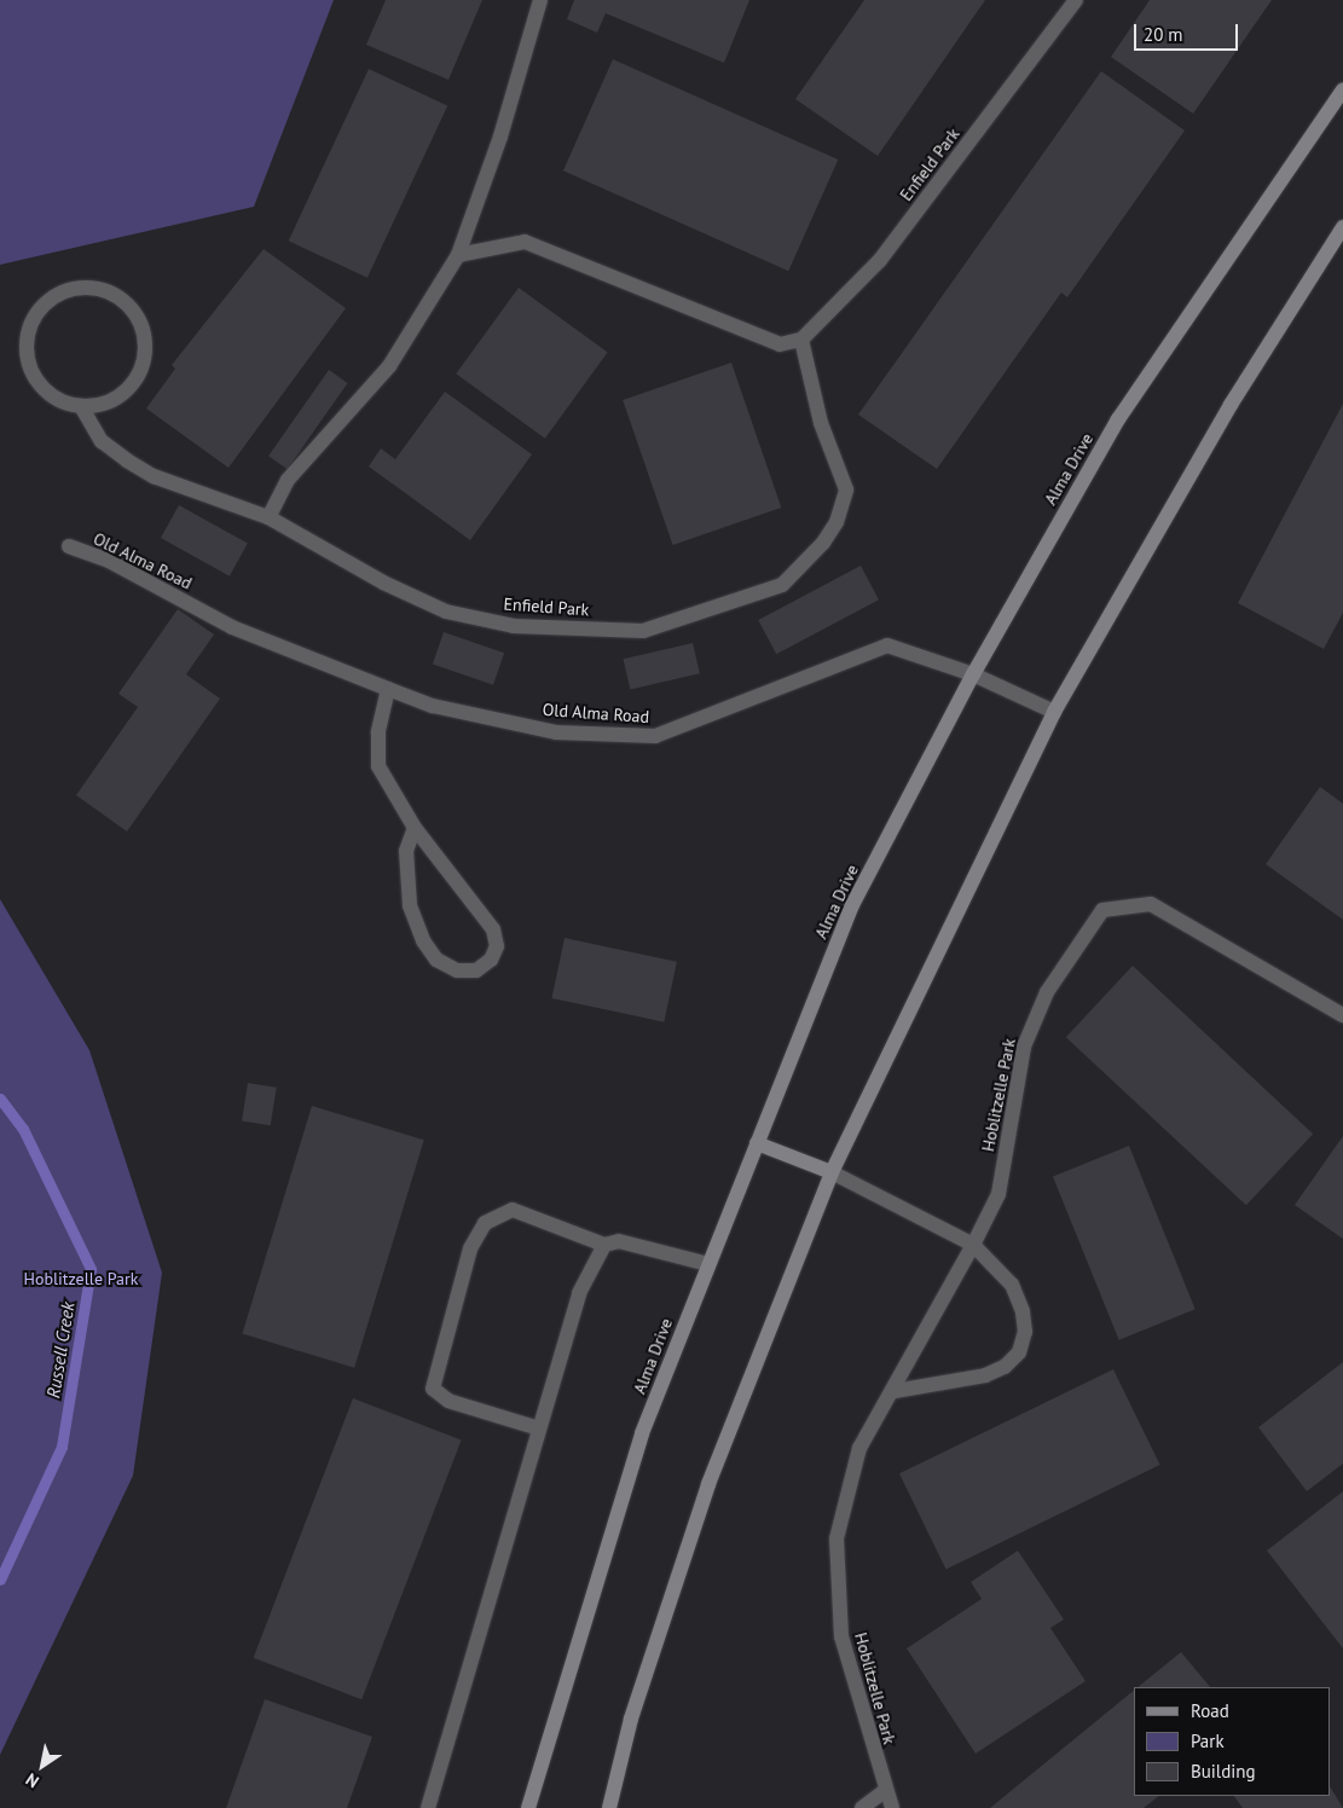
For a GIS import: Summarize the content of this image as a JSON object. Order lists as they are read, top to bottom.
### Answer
{
  "streets": {
    "main road": ["Alma Drive"],
    "street": ["Enfield Park", "Old Alma Road", "Hoblitzelle Park"]
  },
  "crossings": [
    ["Alma Drive", "Old Alma Road"]
  ],
  "water": ["Russell Creek"],
  "parks": ["Hoblitzelle Park"],
  "legend": ["Road", "Park", "Building"],
  "scale_bar": "20 m",
  "north": "bottom left"
}
